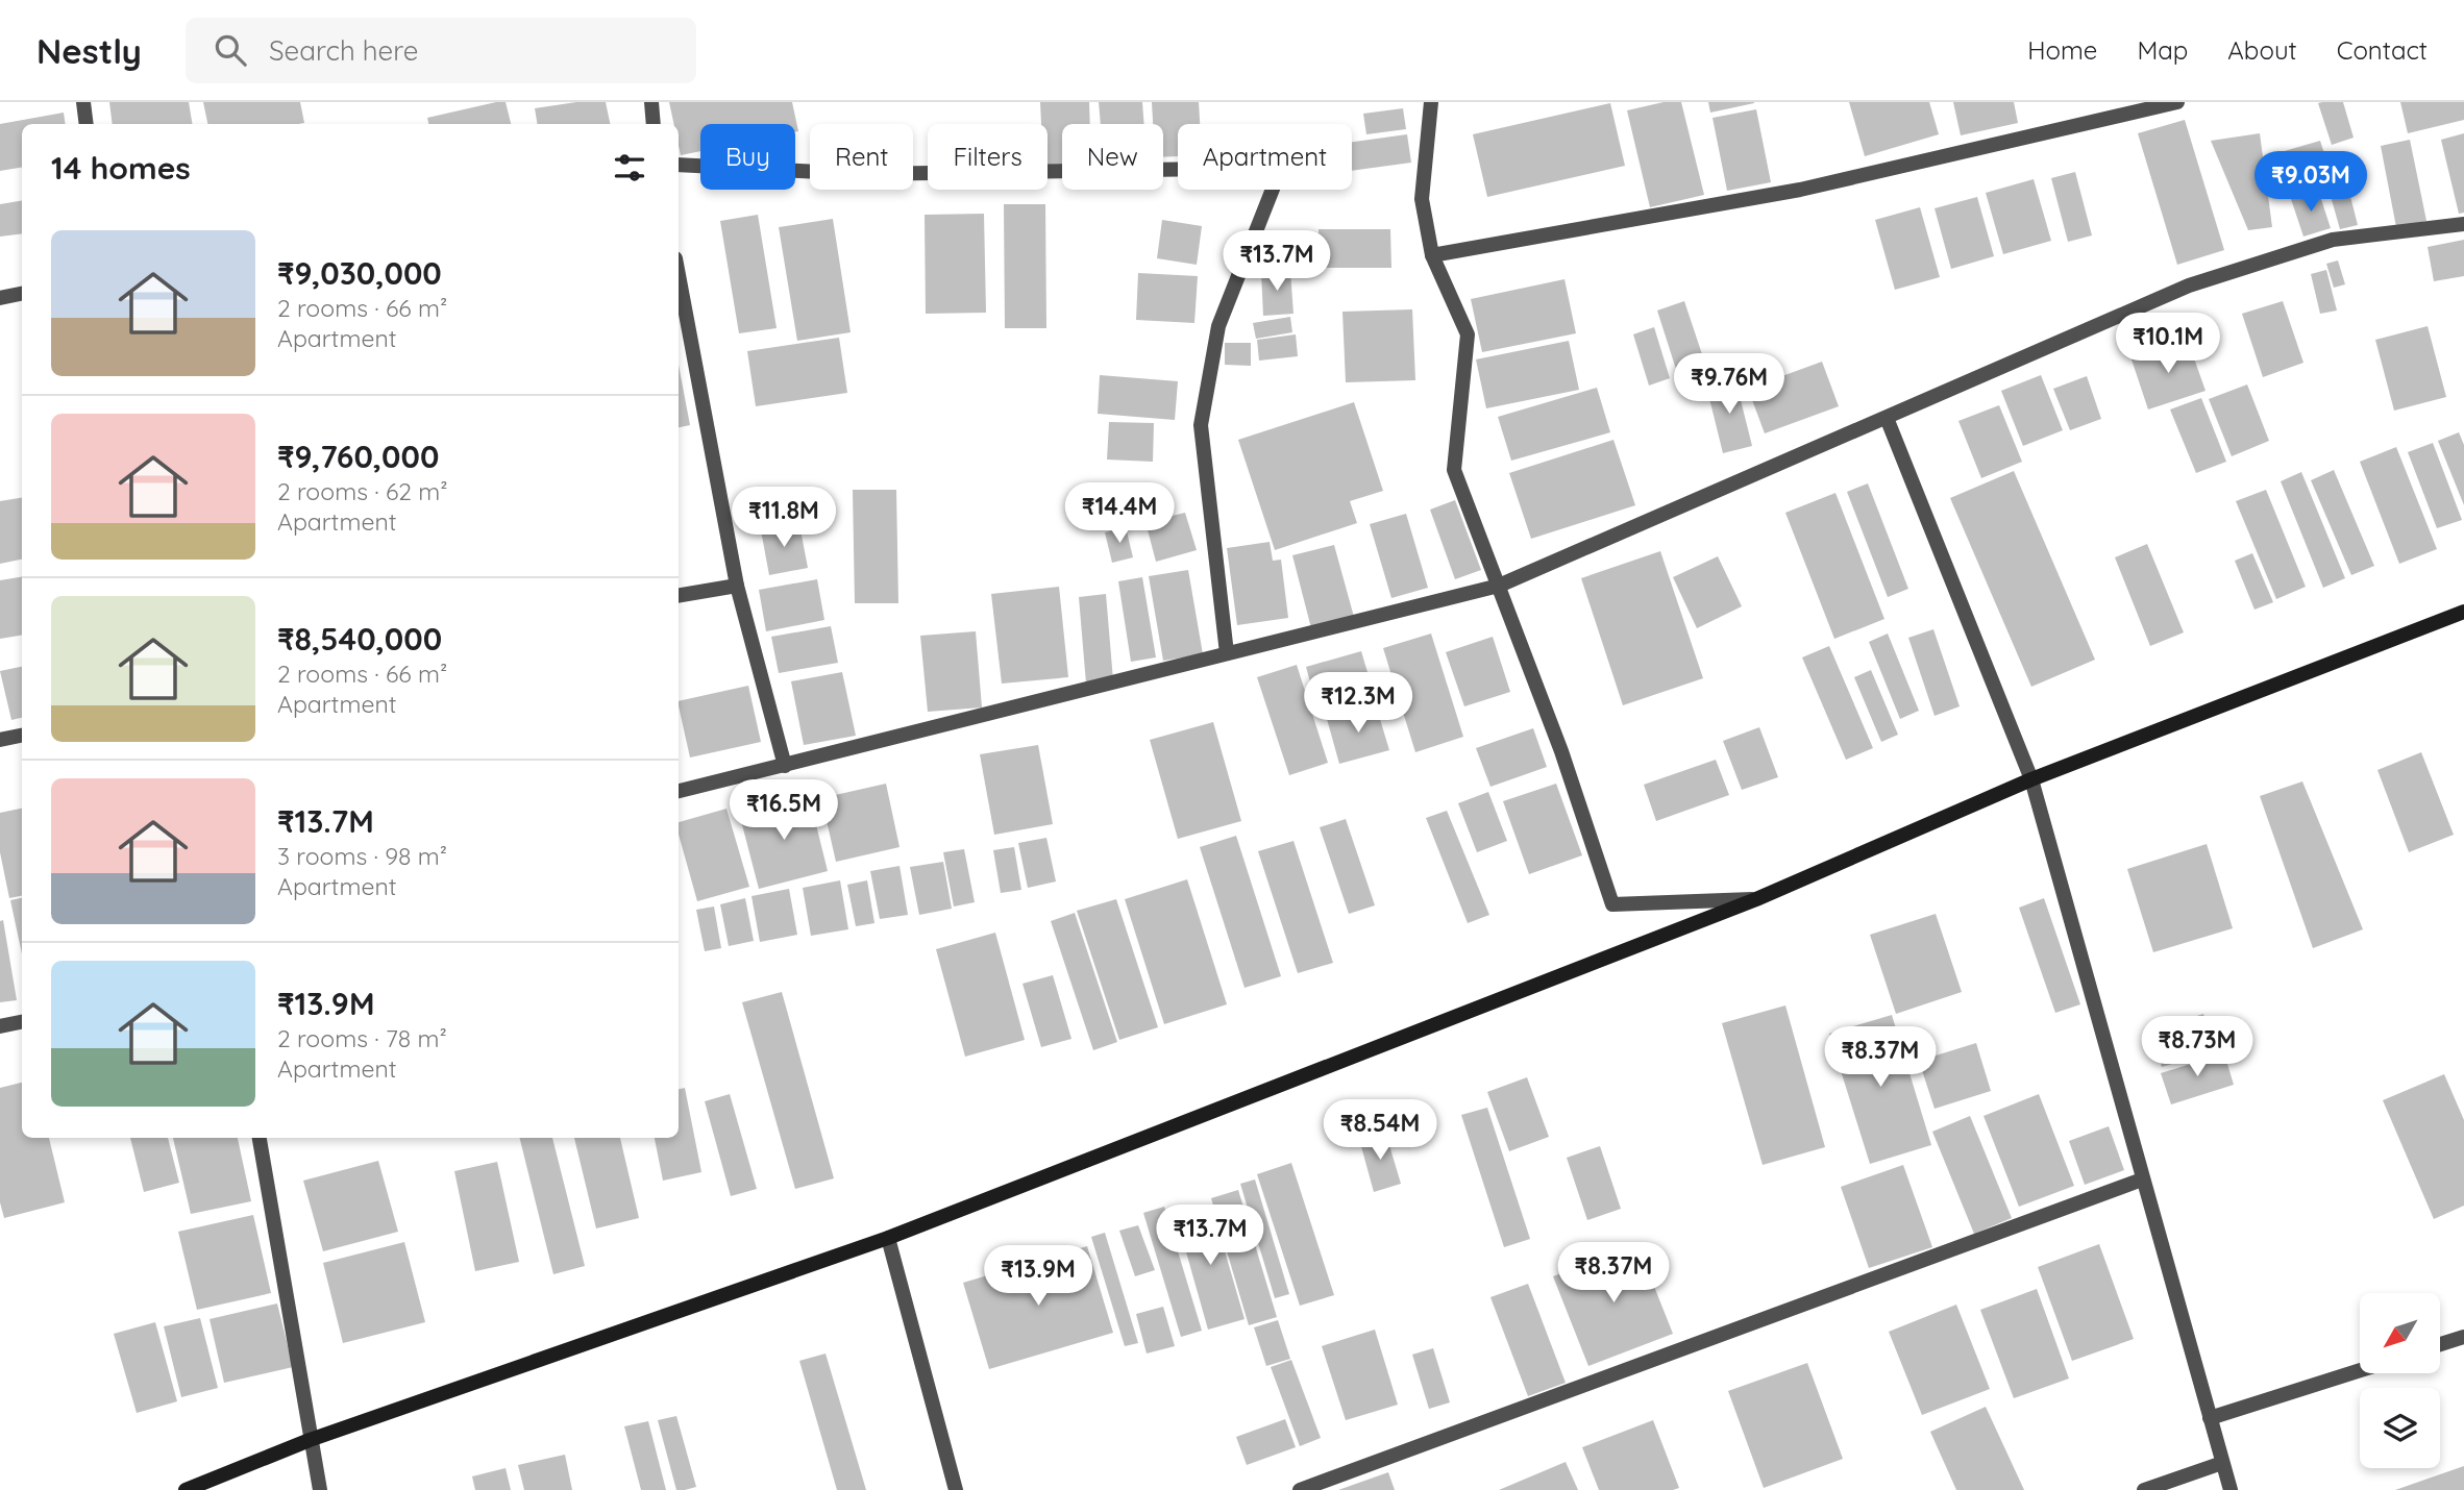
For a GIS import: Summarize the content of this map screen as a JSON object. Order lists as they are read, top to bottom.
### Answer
{
  "north": "bottom left",
  "page": {
    "header": "Nestly",
    "search": "Search here",
    "nav": [
      "Home",
      "Map",
      "About",
      "Contact"
    ],
    "chip": [
      "Buy",
      "Rent",
      "Filters",
      "New",
      "Apartment"
    ],
    "heading": "14 homes",
    "price": [
      "₹9.03M",
      "₹13.7M",
      "₹10.1M",
      "₹9.76M",
      "₹14.4M",
      "₹11.8M",
      "₹12.3M",
      "₹16.5M",
      "₹8.73M",
      "₹8.37M",
      "₹8.54M",
      "₹13.7M",
      "₹8.37M",
      "₹13.9M"
    ],
    "list": [
      {
        "name": "₹9,030,000",
        "note": "2 rooms · 66 m² · Apartment"
      },
      {
        "name": "₹9,760,000",
        "note": "2 rooms · 62 m² · Apartment"
      },
      {
        "name": "₹8,540,000",
        "note": "2 rooms · 66 m² · Apartment"
      },
      {
        "name": "₹13.7M",
        "note": "3 rooms · 98 m² · Apartment"
      },
      {
        "name": "₹13.9M",
        "note": "2 rooms · 78 m² · Apartment"
      }
    ]
  }
}
